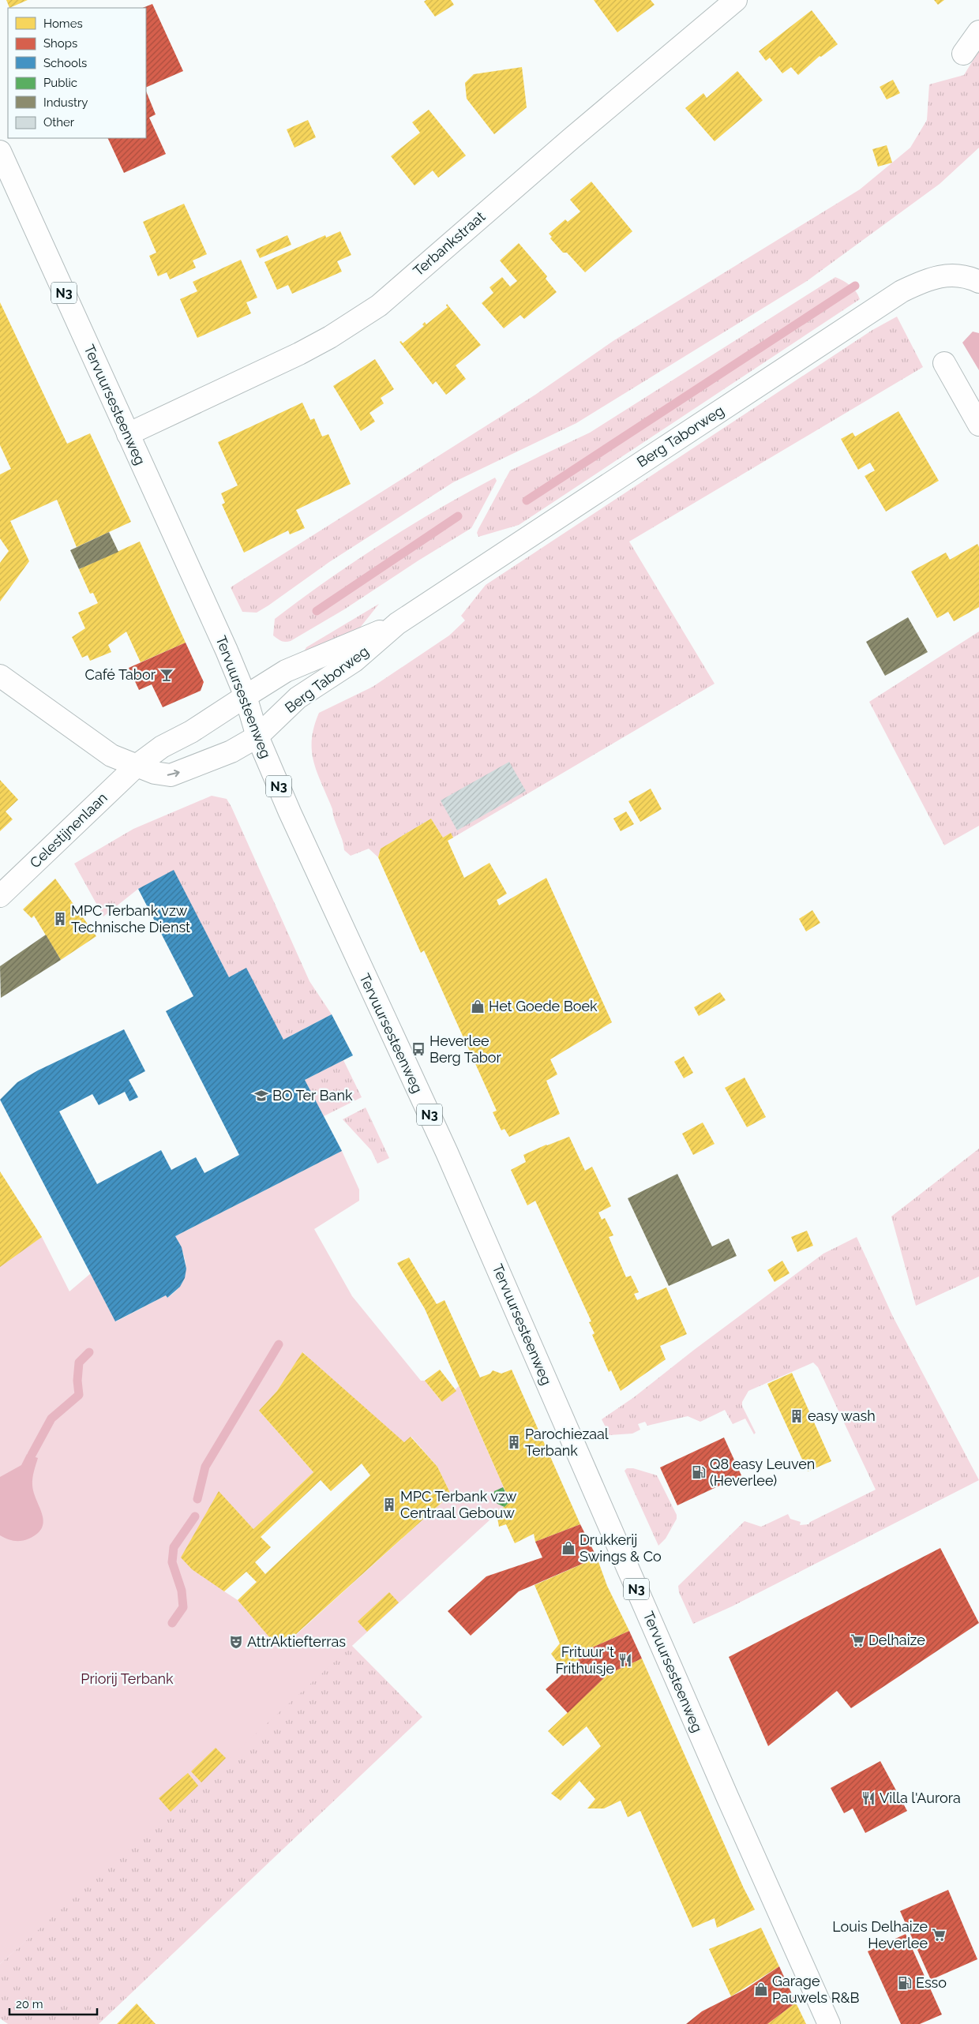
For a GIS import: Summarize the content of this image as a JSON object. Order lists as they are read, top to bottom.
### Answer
{
  "streets": {
    "main road": [
      "Terbankstraat",
      "N3",
      "Tervuursesteenweg",
      "Berg Taborweg",
      "Celestijnenlaan"
    ]
  },
  "crossings": [
    ["Terbankstraat", "Tervuursesteenweg"],
    ["Tervuursesteenweg", "Berg Taborweg"],
    ["Berg Taborweg", "Celestijnenlaan"]
  ],
  "parks": ["Priorij Terbank"],
  "places": {
    "bar": ["Café Tabor"],
    "building": [
      "MPC Terbank vzw Technische Dienst",
      "easy wash",
      "Parochiezaal Terbank",
      "MPC Terbank vzw Centraal Gebouw"
    ],
    "shop": ["Het Goede Boek", "Drukkerij Swings & Co", "Garage Pauwels R&B"],
    "bus stop": ["Heverlee Berg Tabor"],
    "school or university": ["BO Ter Bank"],
    "fuel station": ["Q8 easy Leuven (Heverlee)", "Esso"],
    "supermarket": ["Delhaize", "Louis Delhaize Heverlee"],
    "theatre": ["AttrAktiefterras"],
    "restaurant": ["Frituur 't Frithuisje", "Villa l'Aurora"]
  },
  "legend": [
    "Homes",
    "Shops",
    "Schools",
    "Public",
    "Industry",
    "Other"
  ],
  "scale_bar": "20 m"
}
